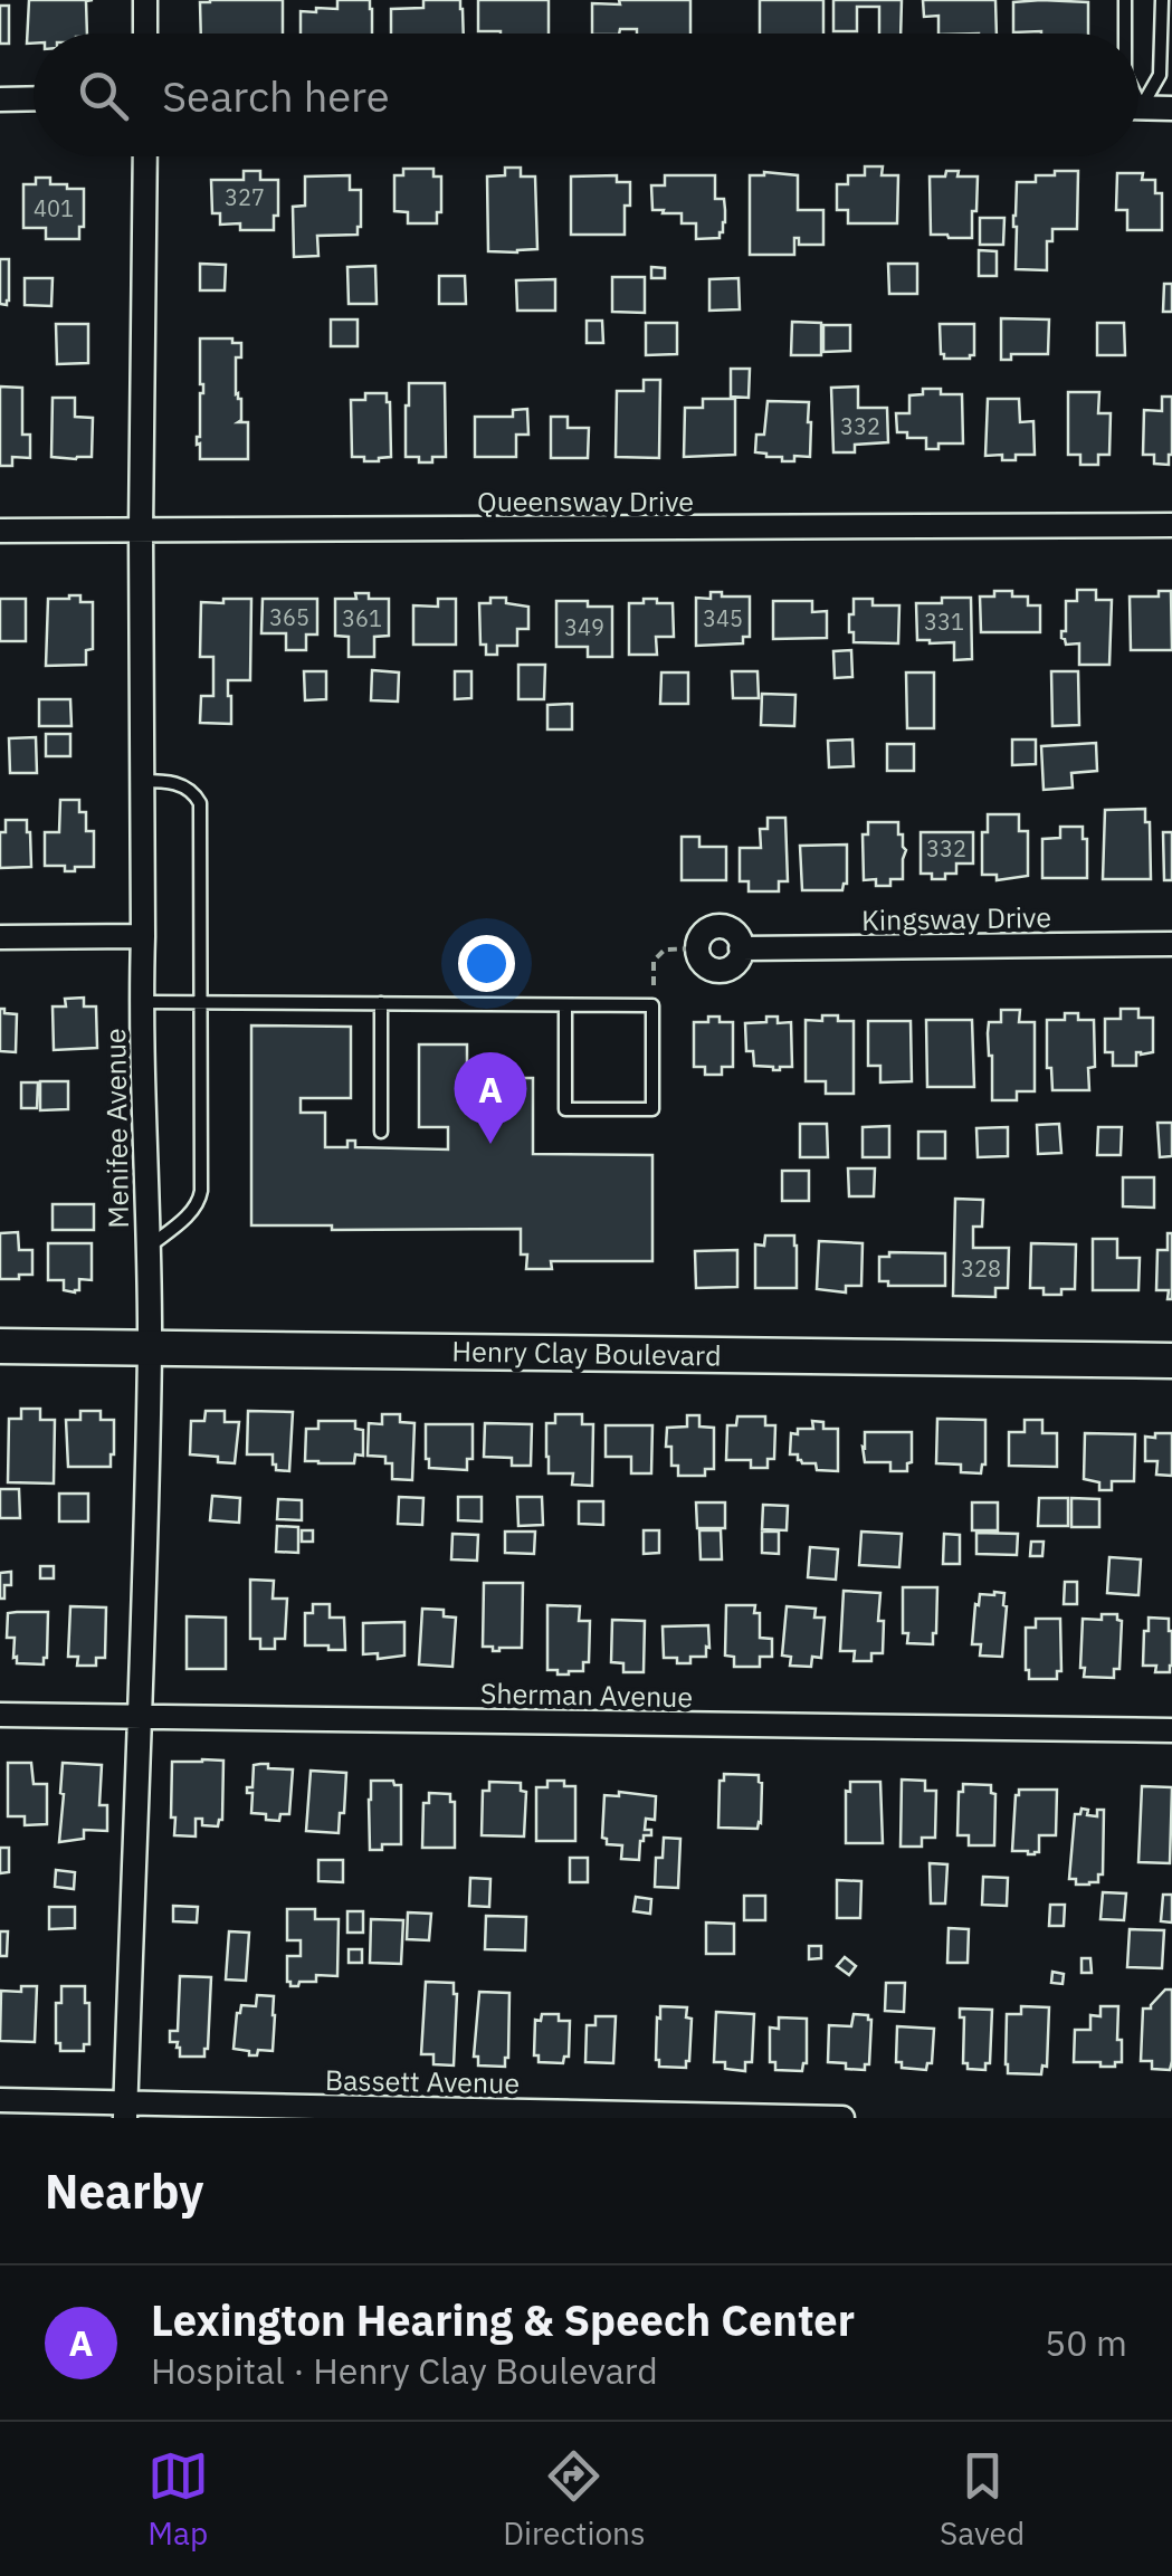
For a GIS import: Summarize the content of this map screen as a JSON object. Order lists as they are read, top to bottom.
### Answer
{
  "streets": {
    "street": [
      "Queensway Drive",
      "Kingsway Drive",
      "Menifee Avenue",
      "Henry Clay Boulevard",
      "Sherman Avenue",
      "Bassett Avenue"
    ]
  },
  "crossings": [
    ["Queensway Drive", "Menifee Avenue"],
    ["Menifee Avenue", "Henry Clay Boulevard"],
    ["Menifee Avenue", "Sherman Avenue"],
    ["Menifee Avenue", "Bassett Avenue"]
  ],
  "house_numbers": [
    "327",
    "401",
    "332",
    "365",
    "361",
    "345",
    "331",
    "349",
    "332",
    "328"
  ],
  "page": {
    "search": "Search here",
    "pins": "A",
    "heading": "Nearby",
    "list": [
      {
        "mark": "A",
        "name": "Lexington Hearing & Speech Center",
        "note": "Hospital · Henry Clay Boulevard",
        "value": "50 m"
      }
    ],
    "nav": ["Map", "Directions", "Saved"]
  }
}
